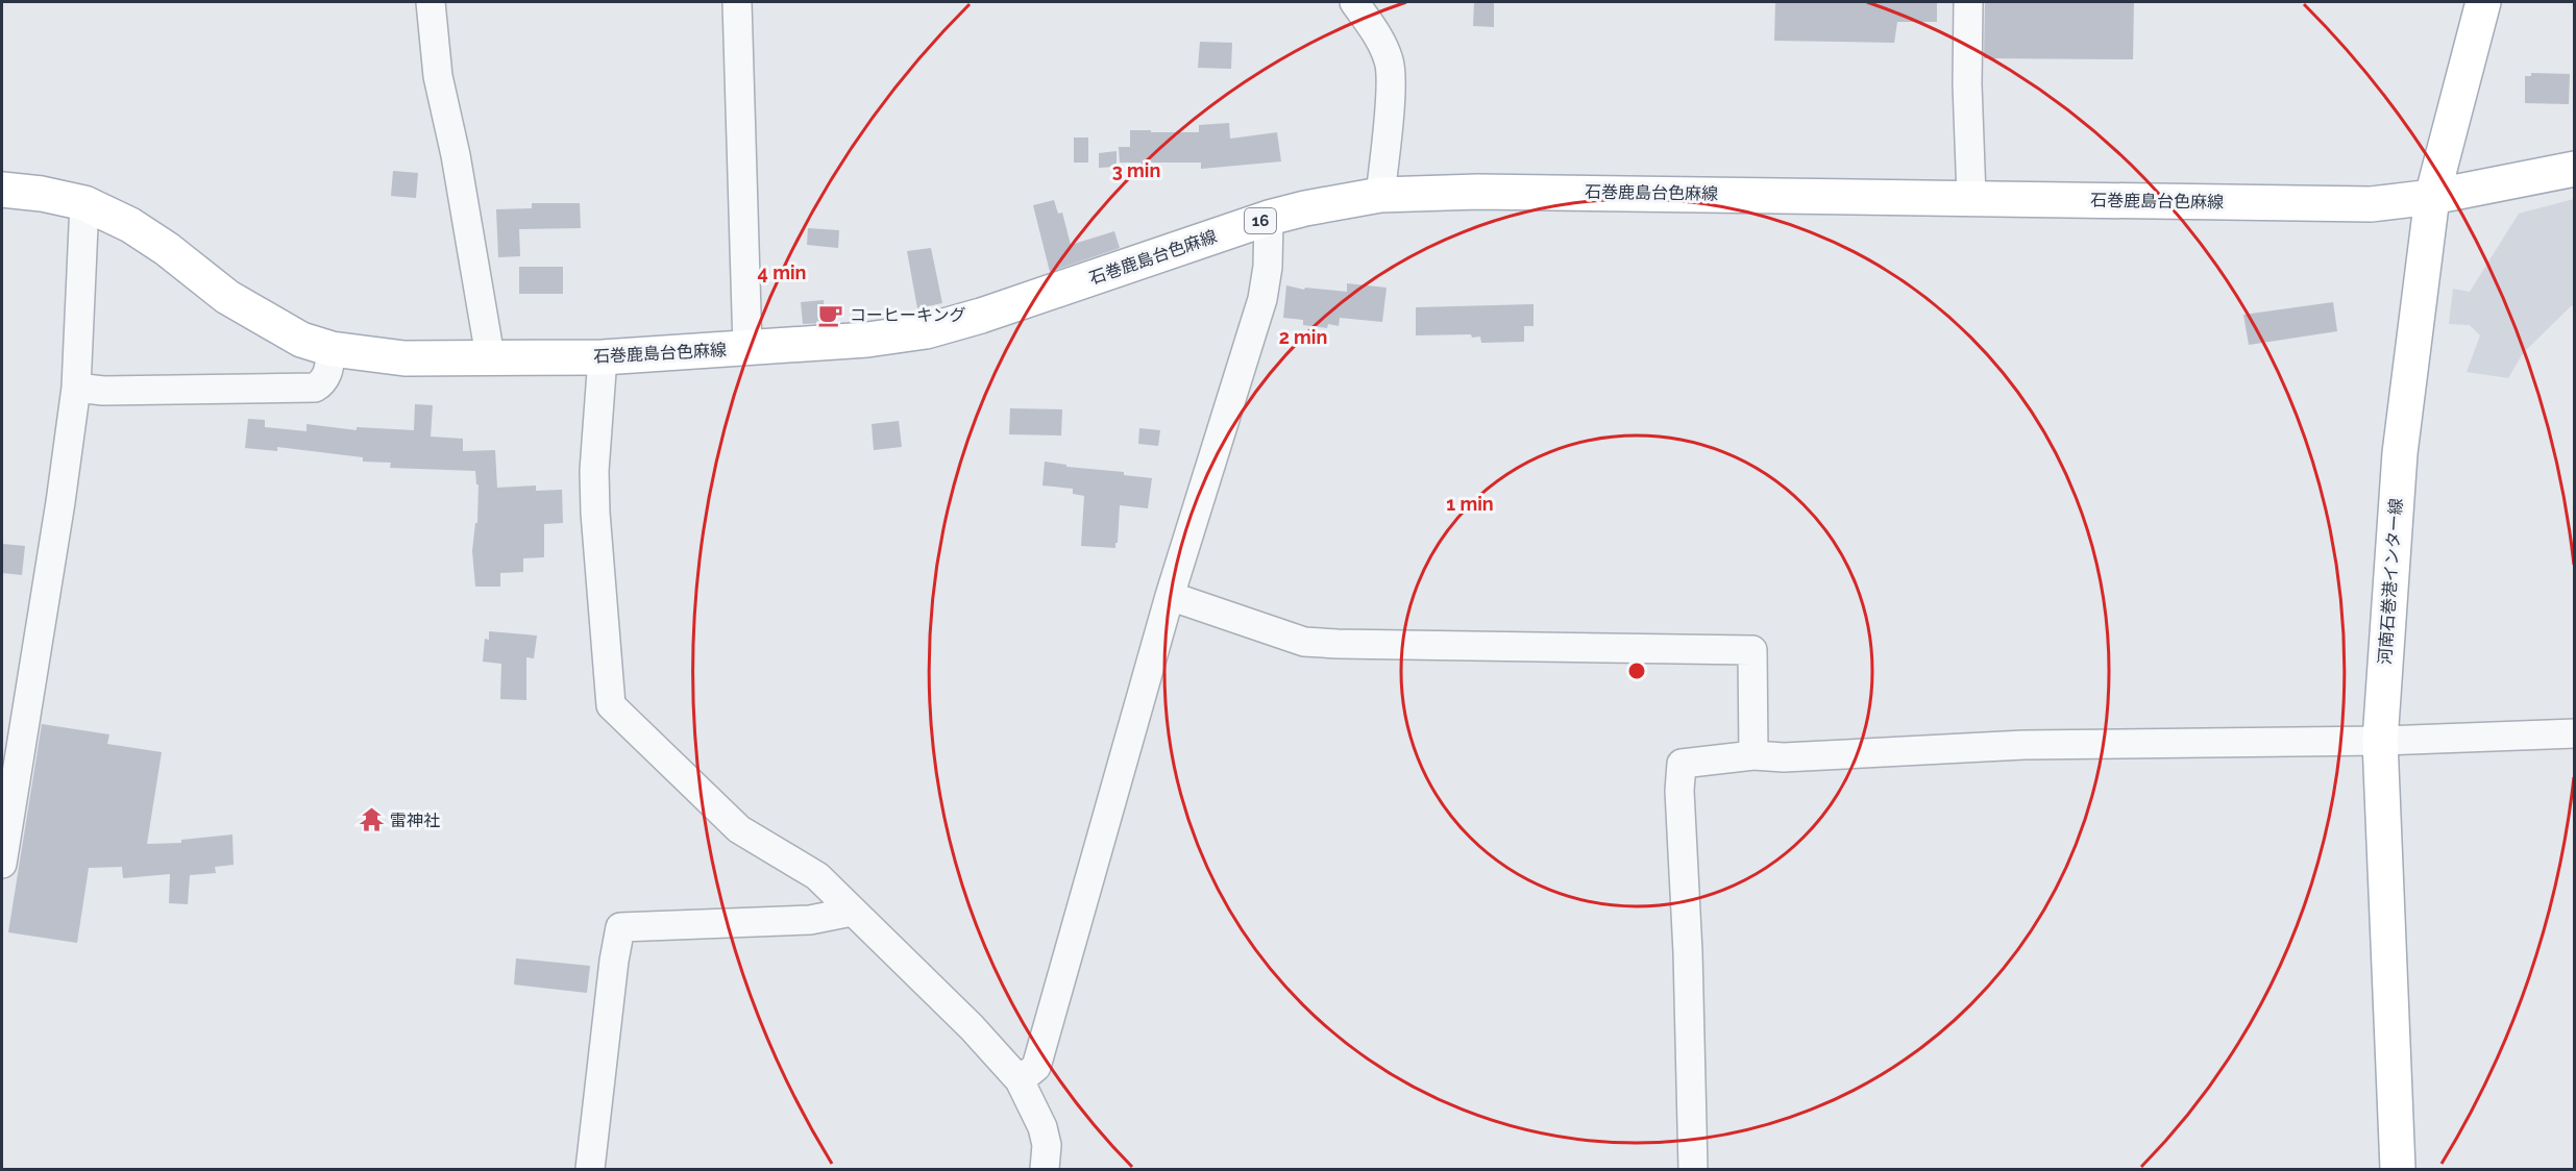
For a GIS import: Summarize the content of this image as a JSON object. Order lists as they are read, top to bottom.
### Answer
{
  "streets": {
    "main road": ["石巻鹿島台色麻線", "16", "河南石巻港インター線"]
  },
  "crossings": [
    ["石巻鹿島台色麻線", "河南石巻港インター線"]
  ],
  "places": {
    "cafe": ["コーヒーキング"],
    "temple": ["雷神社"]
  },
  "rings": [
    "3 min",
    "4 min",
    "2 min",
    "1 min"
  ]
}
